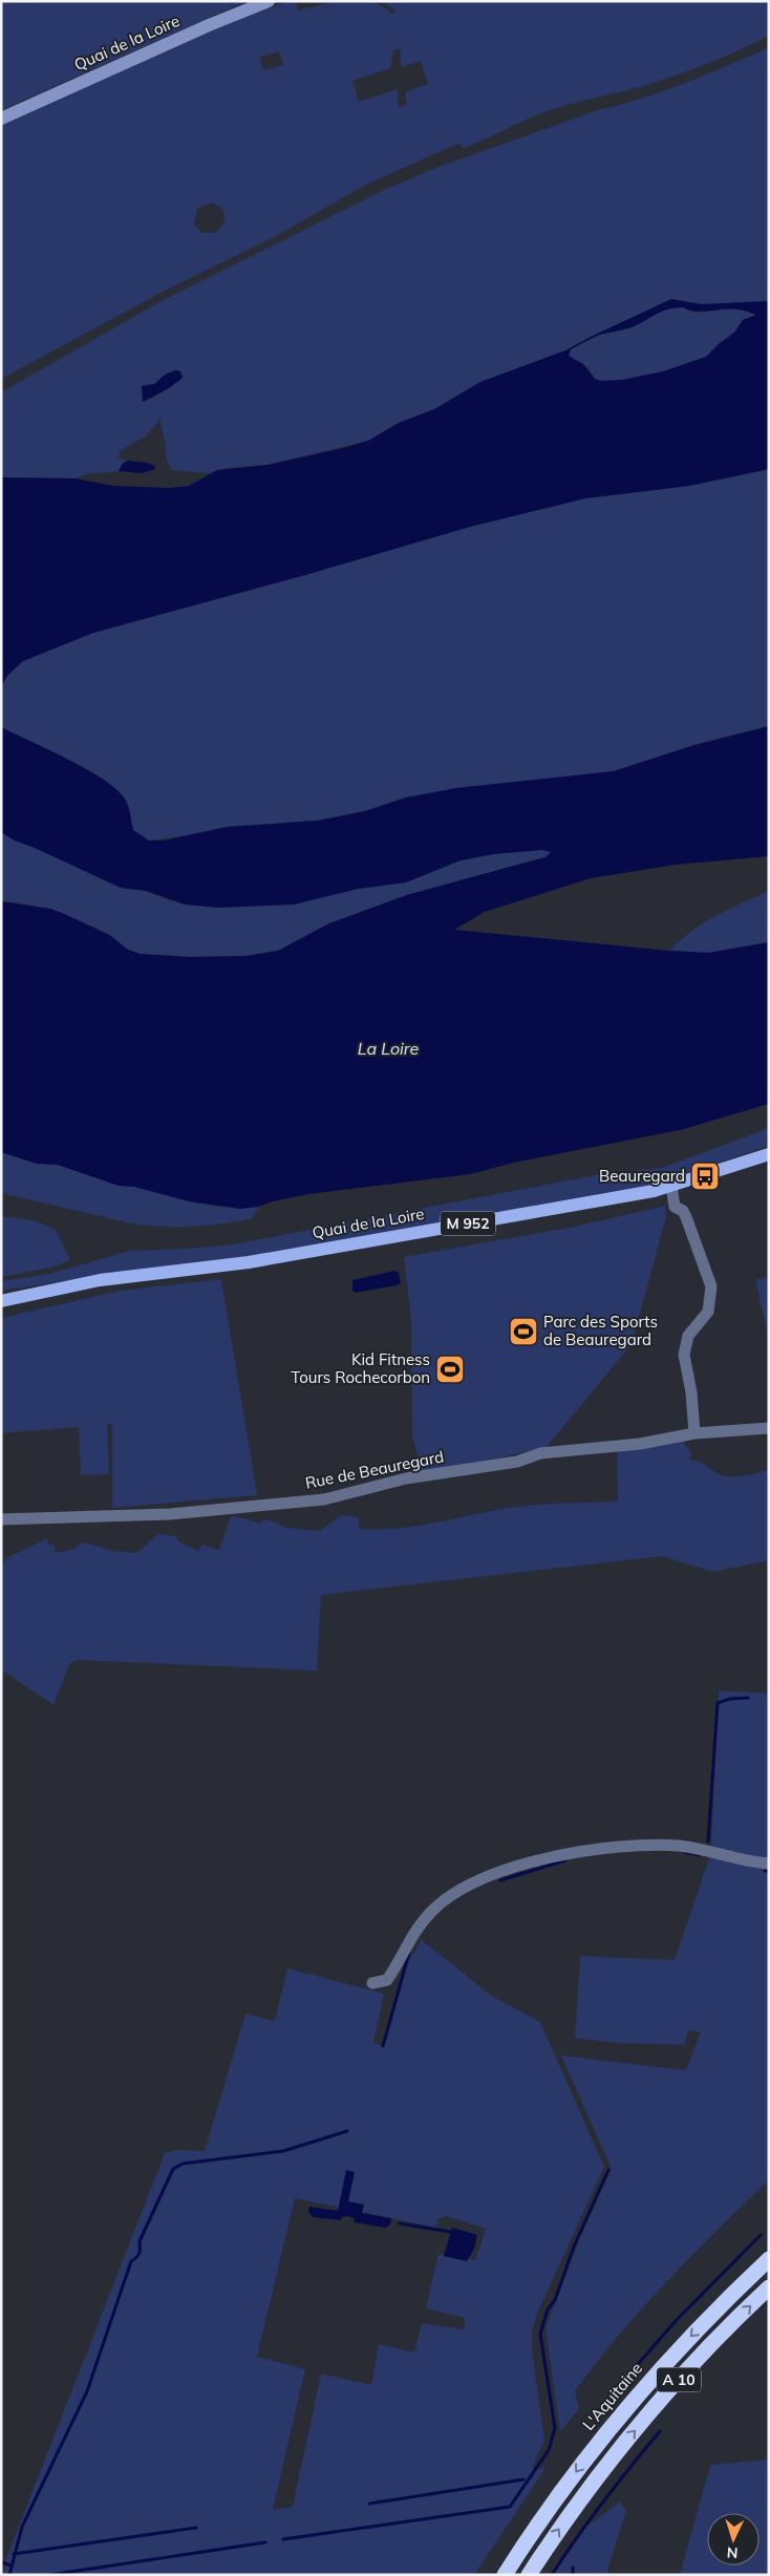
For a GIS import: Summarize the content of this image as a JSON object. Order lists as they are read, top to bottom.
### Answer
{
  "streets": {
    "highway": ["A 10", "L'Aquitaine"],
    "main road": ["Quai de la Loire", "M 952"],
    "street": ["Rue de Beauregard"]
  },
  "water": ["La Loire"],
  "places": {
    "bus stop": ["Beauregard"],
    "sports": ["Parc des Sports de Beauregard", "Kid Fitness Tours Rochecorbon"]
  },
  "north": "bottom"
}
